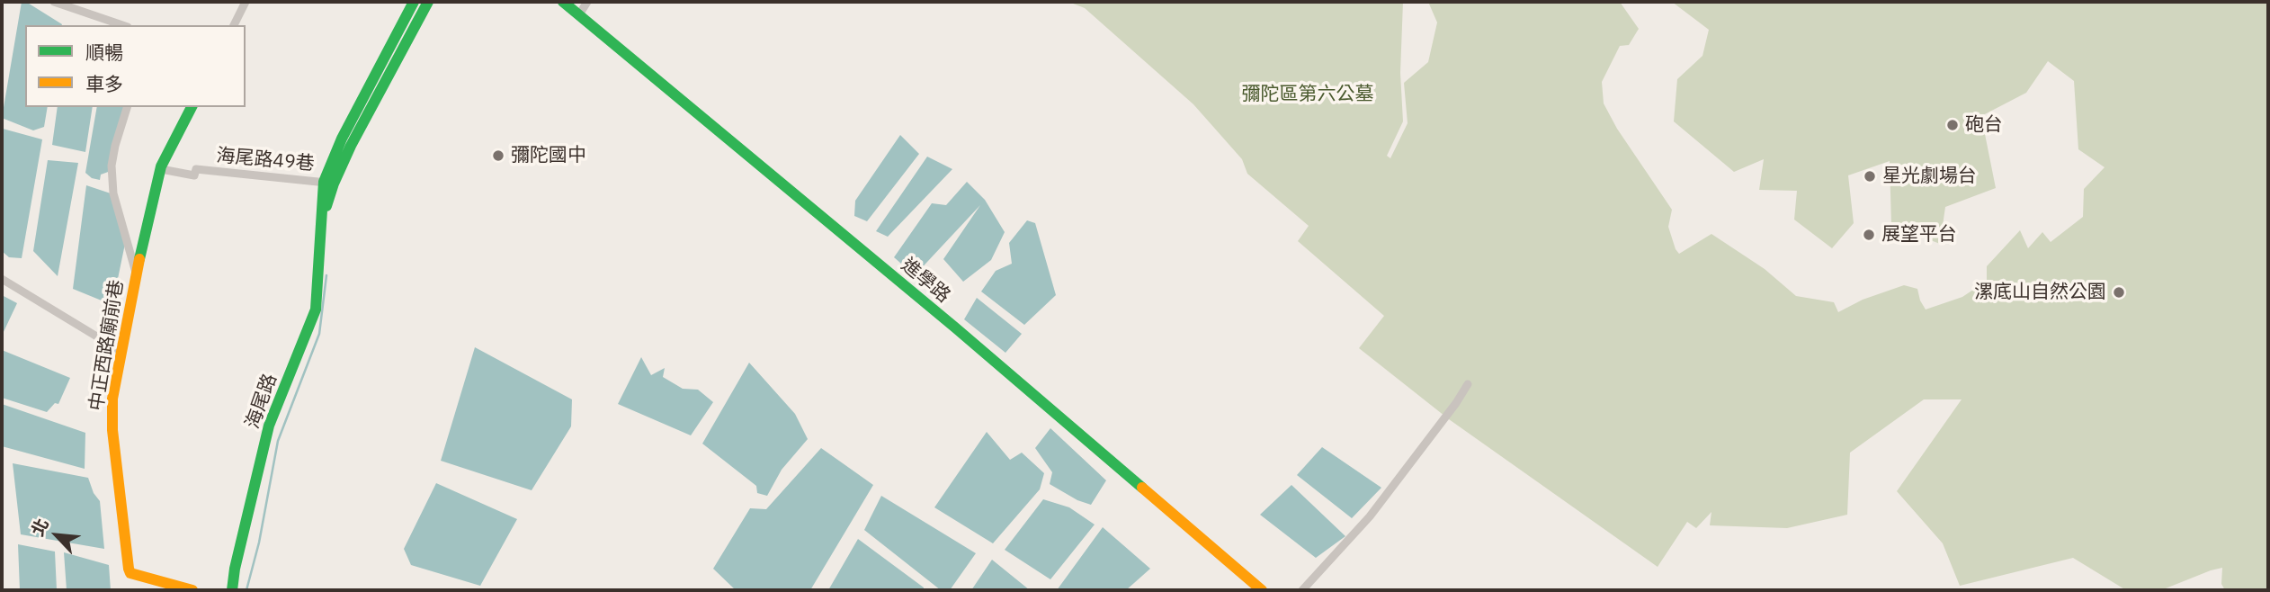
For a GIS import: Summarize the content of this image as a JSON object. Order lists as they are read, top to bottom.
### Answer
{
  "streets": {
    "street": [
      "海尾路49巷",
      "進學路",
      "中正西路廟前巷",
      "海尾路"
    ]
  },
  "crossings": [
    ["海尾路49巷", "中正西路廟前巷"],
    ["海尾路49巷", "海尾路"]
  ],
  "parks": ["彌陀區第六公墓"],
  "places": [
    "砲台",
    "彌陀國中",
    "星光劇場台",
    "展望平台",
    "漯底山自然公園"
  ],
  "legend": ["順暢", "車多"],
  "north": "top left"
}
